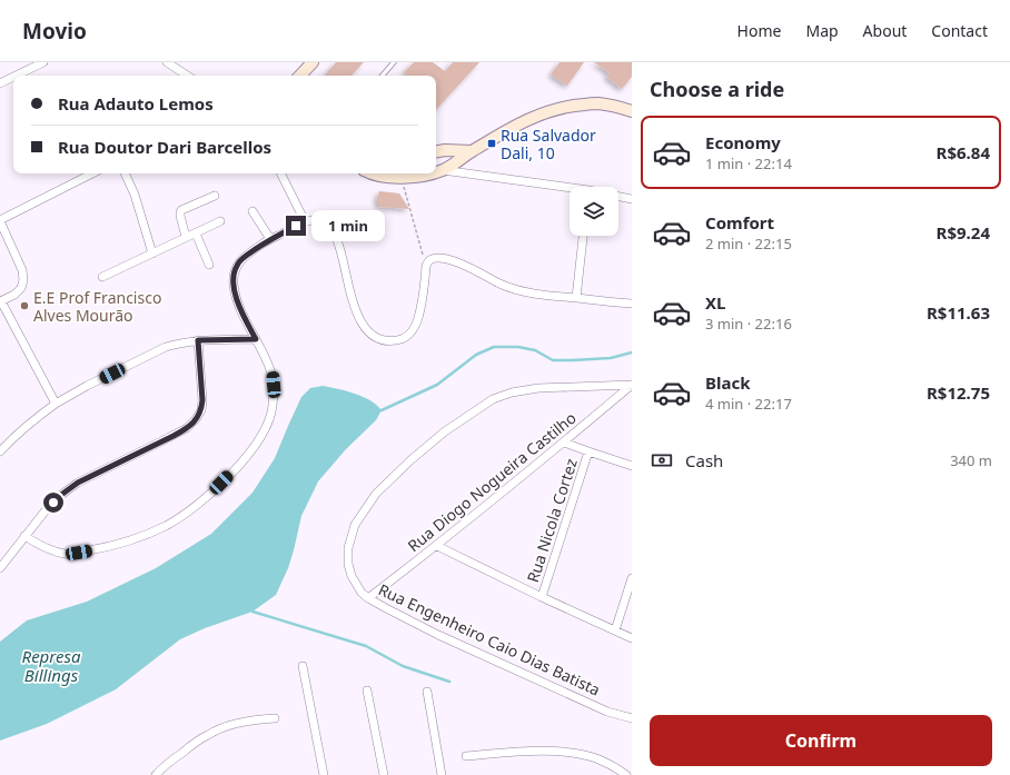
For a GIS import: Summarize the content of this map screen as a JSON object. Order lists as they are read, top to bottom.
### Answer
{
  "streets": {
    "street": ["Rua Diogo Nogueira Castilho", "Rua Nicola Cortez", "Rua Engenheiro Caio Dias Batista"]
  },
  "crossings": [
    ["Rua Diogo Nogueira Castilho", "Rua Engenheiro Caio Dias Batista"]
  ],
  "water": ["Represa Billings"],
  "places": {
    "transit": ["Rua Salvador Dali, 10"],
    "other": ["E.E Prof Francisco Alves Mourão"]
  },
  "page": {
    "header": "Movio",
    "nav": [
      "Home",
      "Map",
      "About",
      "Contact"
    ],
    "heading": "Choose a ride",
    "banner": ["Rua Adauto Lemos", "Rua Doutor Dari Barcellos"],
    "list": [
      {
        "name": "Economy",
        "note": "1 min · 22:14",
        "value": "R$6.84"
      },
      {
        "name": "Comfort",
        "note": "2 min · 22:15",
        "value": "R$9.24"
      },
      {
        "name": "XL",
        "note": "3 min · 22:16",
        "value": "R$11.63"
      },
      {
        "name": "Black",
        "note": "4 min · 22:17",
        "value": "R$12.75"
      }
    ],
    "bubble": "1 min",
    "pay": ["Cash", "340 m"],
    "buttons": "Confirm"
  }
}
